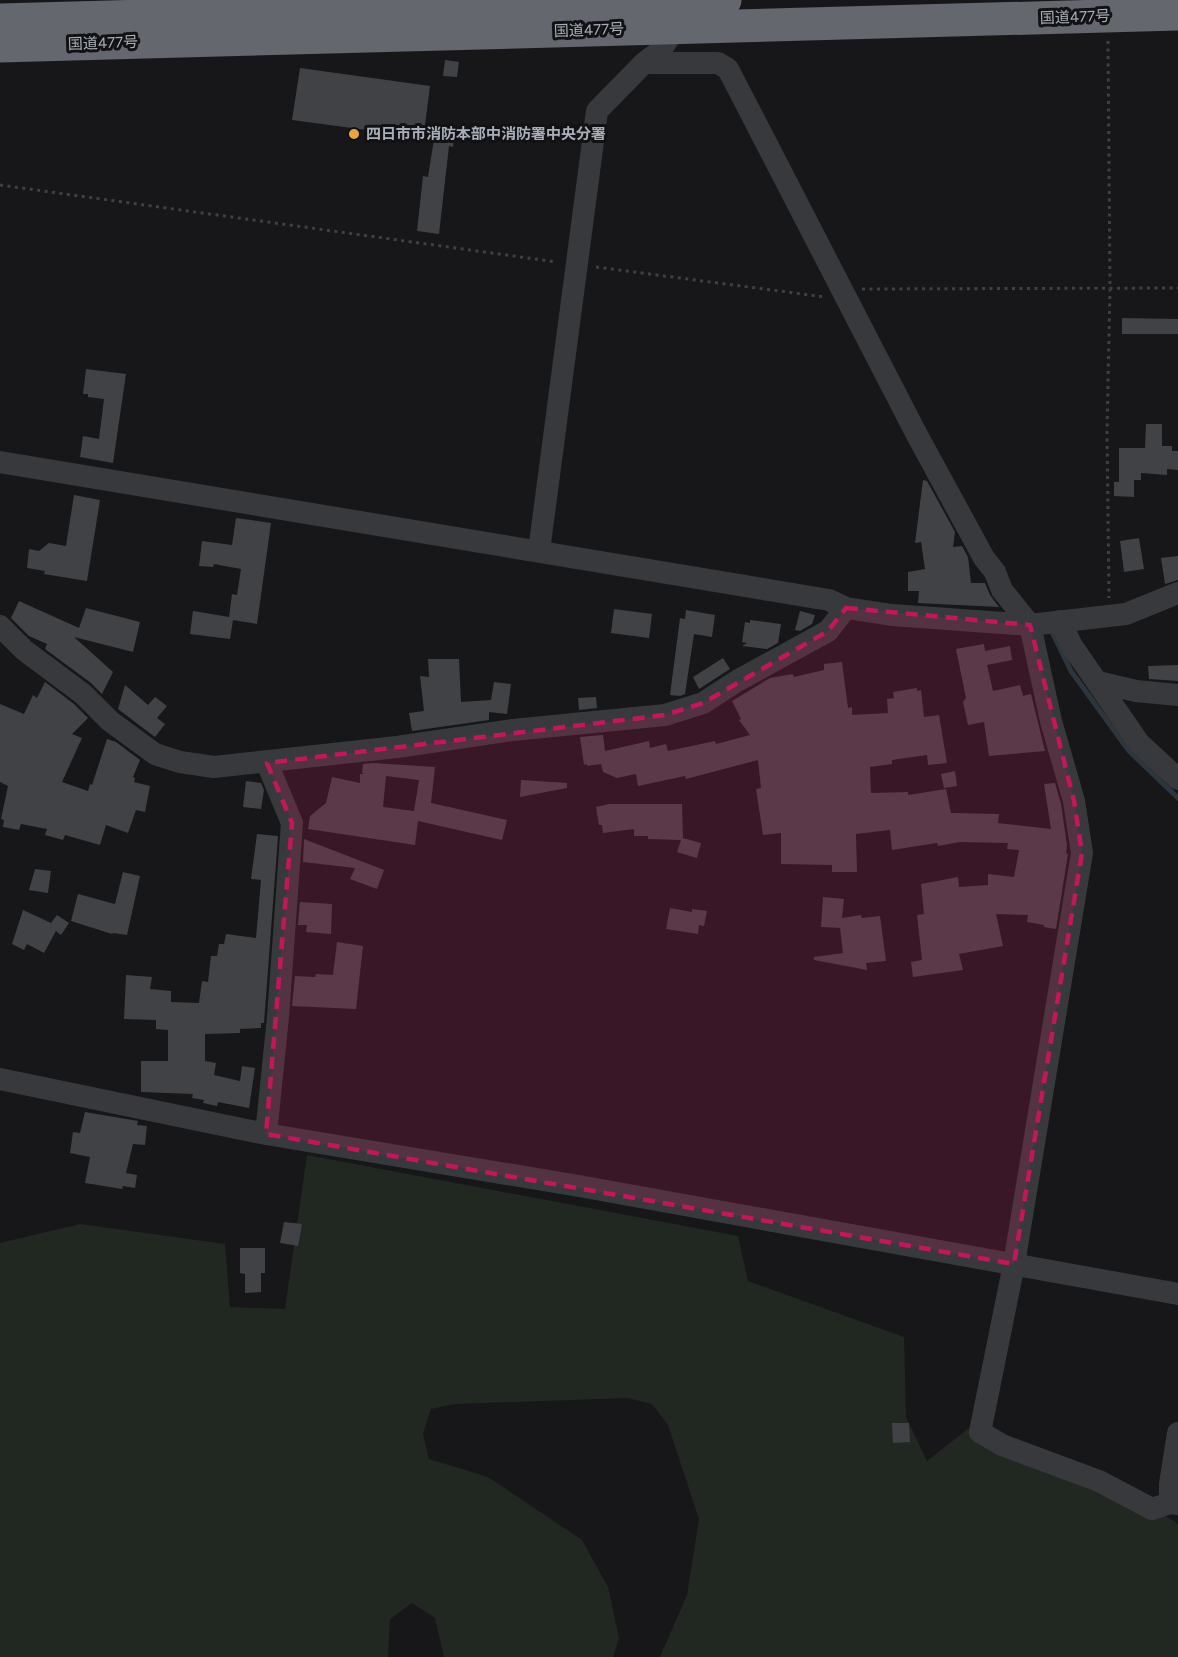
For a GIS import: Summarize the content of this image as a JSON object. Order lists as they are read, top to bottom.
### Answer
{
  "streets": {
    "highway": ["国道477号"]
  },
  "places": ["四日市市消防本部中消防署中央分署"]
}
